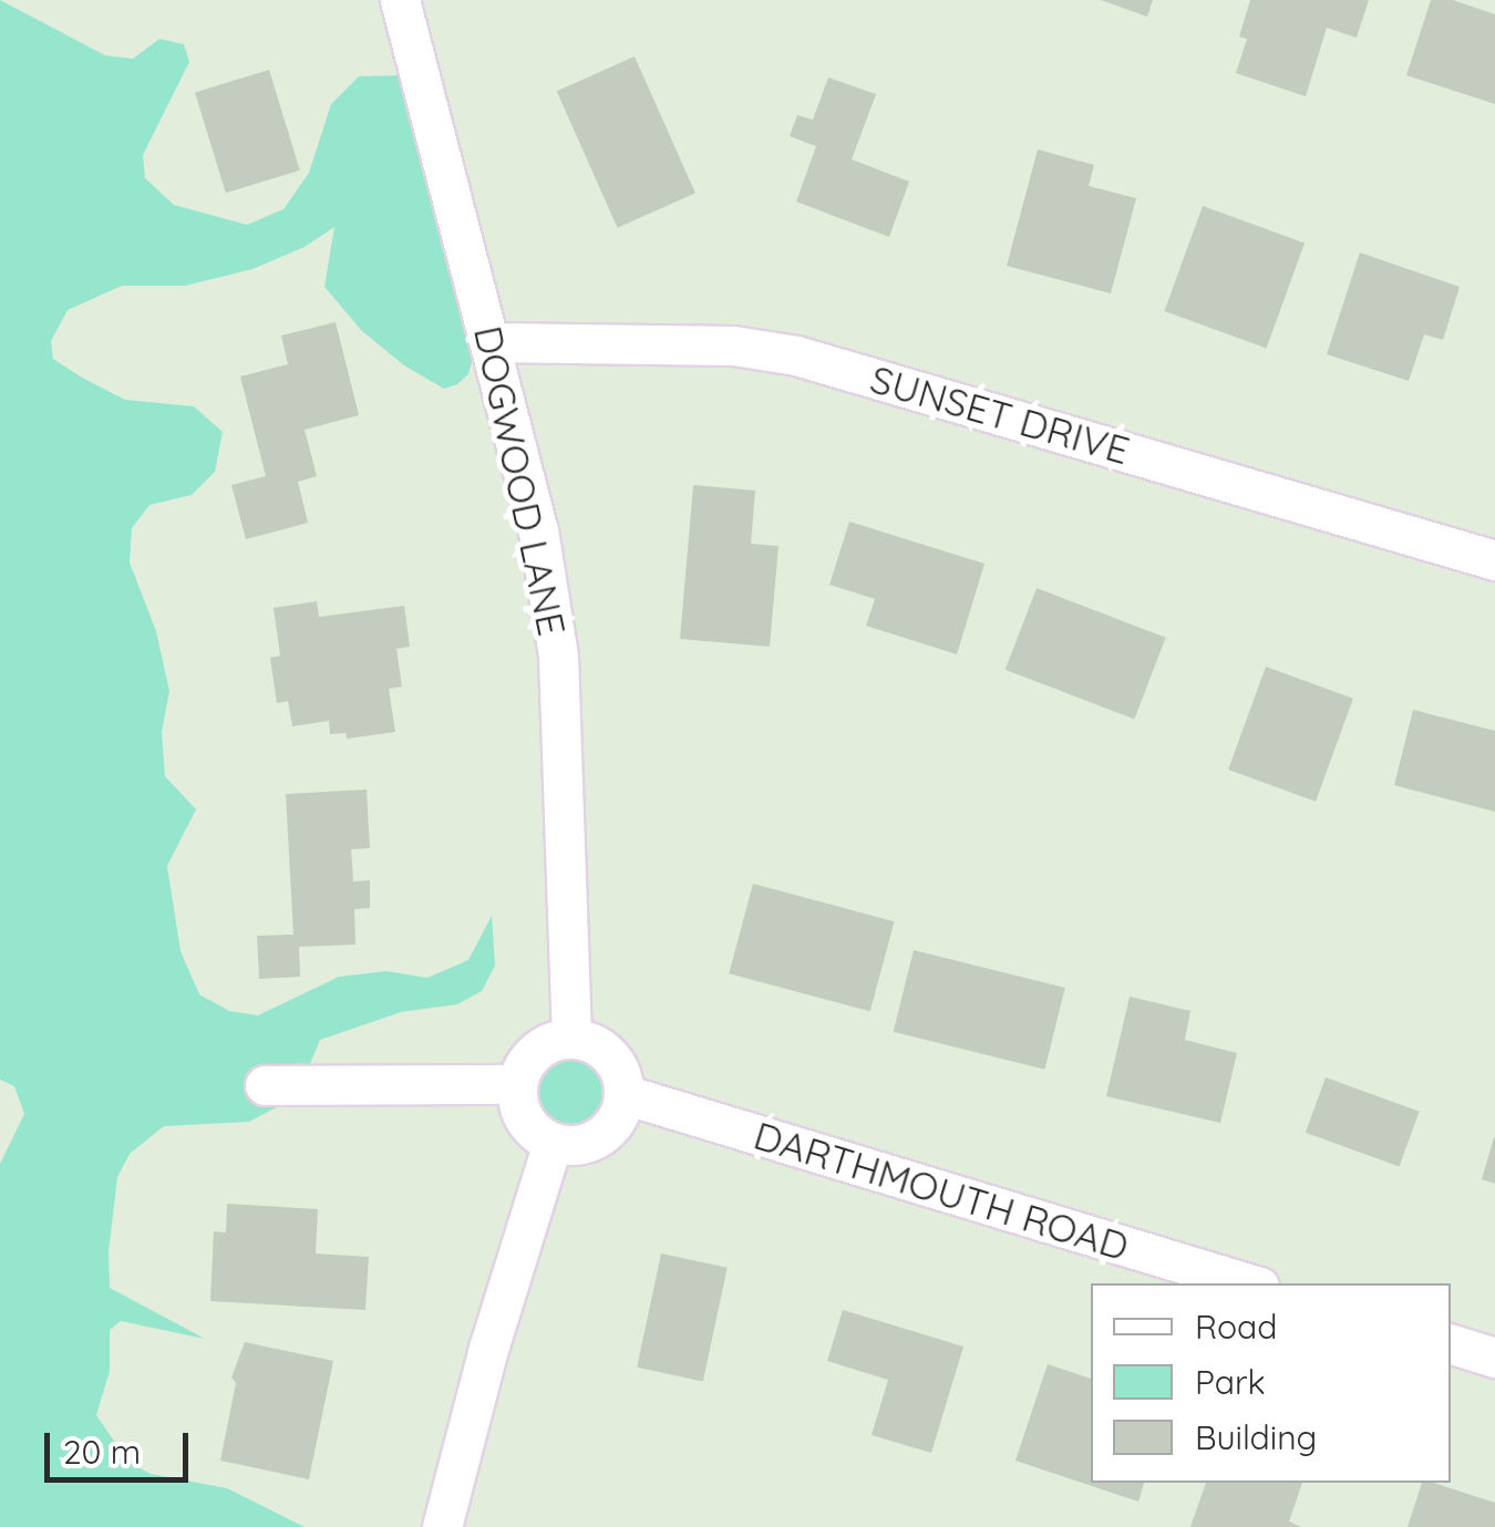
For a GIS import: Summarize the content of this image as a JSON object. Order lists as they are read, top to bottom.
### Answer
{
  "streets": {
    "street": ["SUNSET DRIVE", "DOGWOOD LANE", "DARTHMOUTH ROAD"]
  },
  "crossings": [
    ["SUNSET DRIVE", "DOGWOOD LANE"],
    ["DOGWOOD LANE", "DARTHMOUTH ROAD"]
  ],
  "legend": ["Road", "Park", "Building"],
  "scale_bar": "20 m"
}
